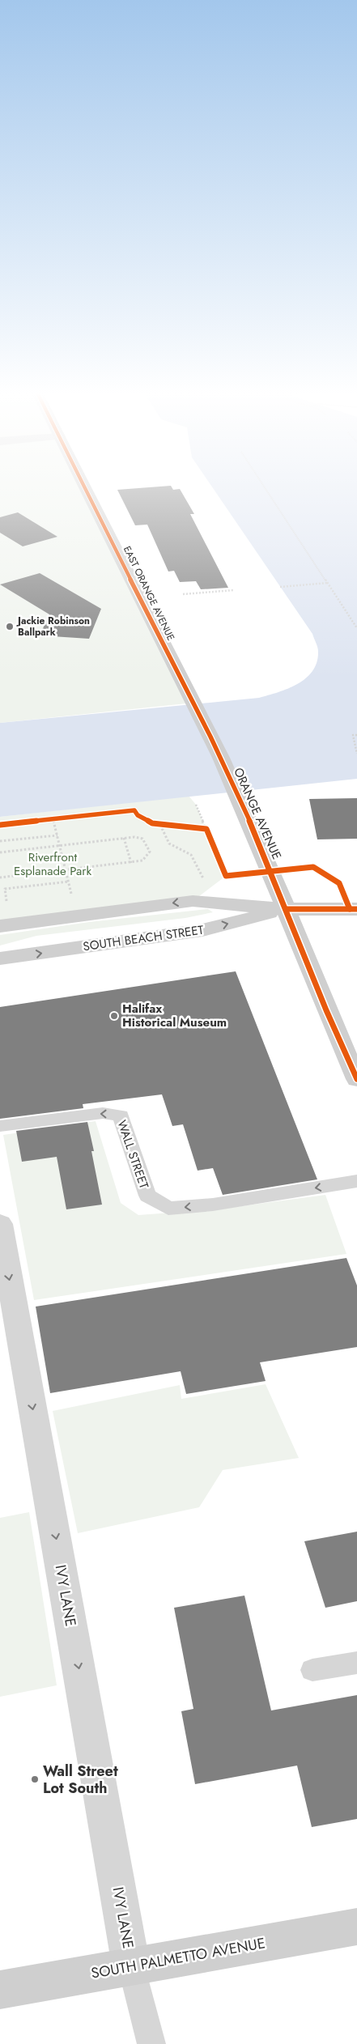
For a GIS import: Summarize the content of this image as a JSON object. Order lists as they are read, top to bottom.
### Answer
{
  "streets": {
    "street": [
      "EAST ORANGE AVENUE",
      "ORANGE AVENUE",
      "SOUTH BEACH STREET",
      "IVY LANE",
      "SOUTH PALMETTO AVENUE"
    ],
    "lane": ["WALL STREET"]
  },
  "crossings": [
    ["EAST ORANGE AVENUE", "ORANGE AVENUE"],
    ["ORANGE AVENUE", "SOUTH BEACH STREET"],
    ["IVY LANE", "SOUTH PALMETTO AVENUE"]
  ],
  "one_way": ["WALL STREET", "IVY LANE"],
  "parks": ["Riverfront Esplanade Park"],
  "places": ["Jackie Robinson Ballpark", "Halifax Historical Museum", "Wall Street Lot South"]
}
